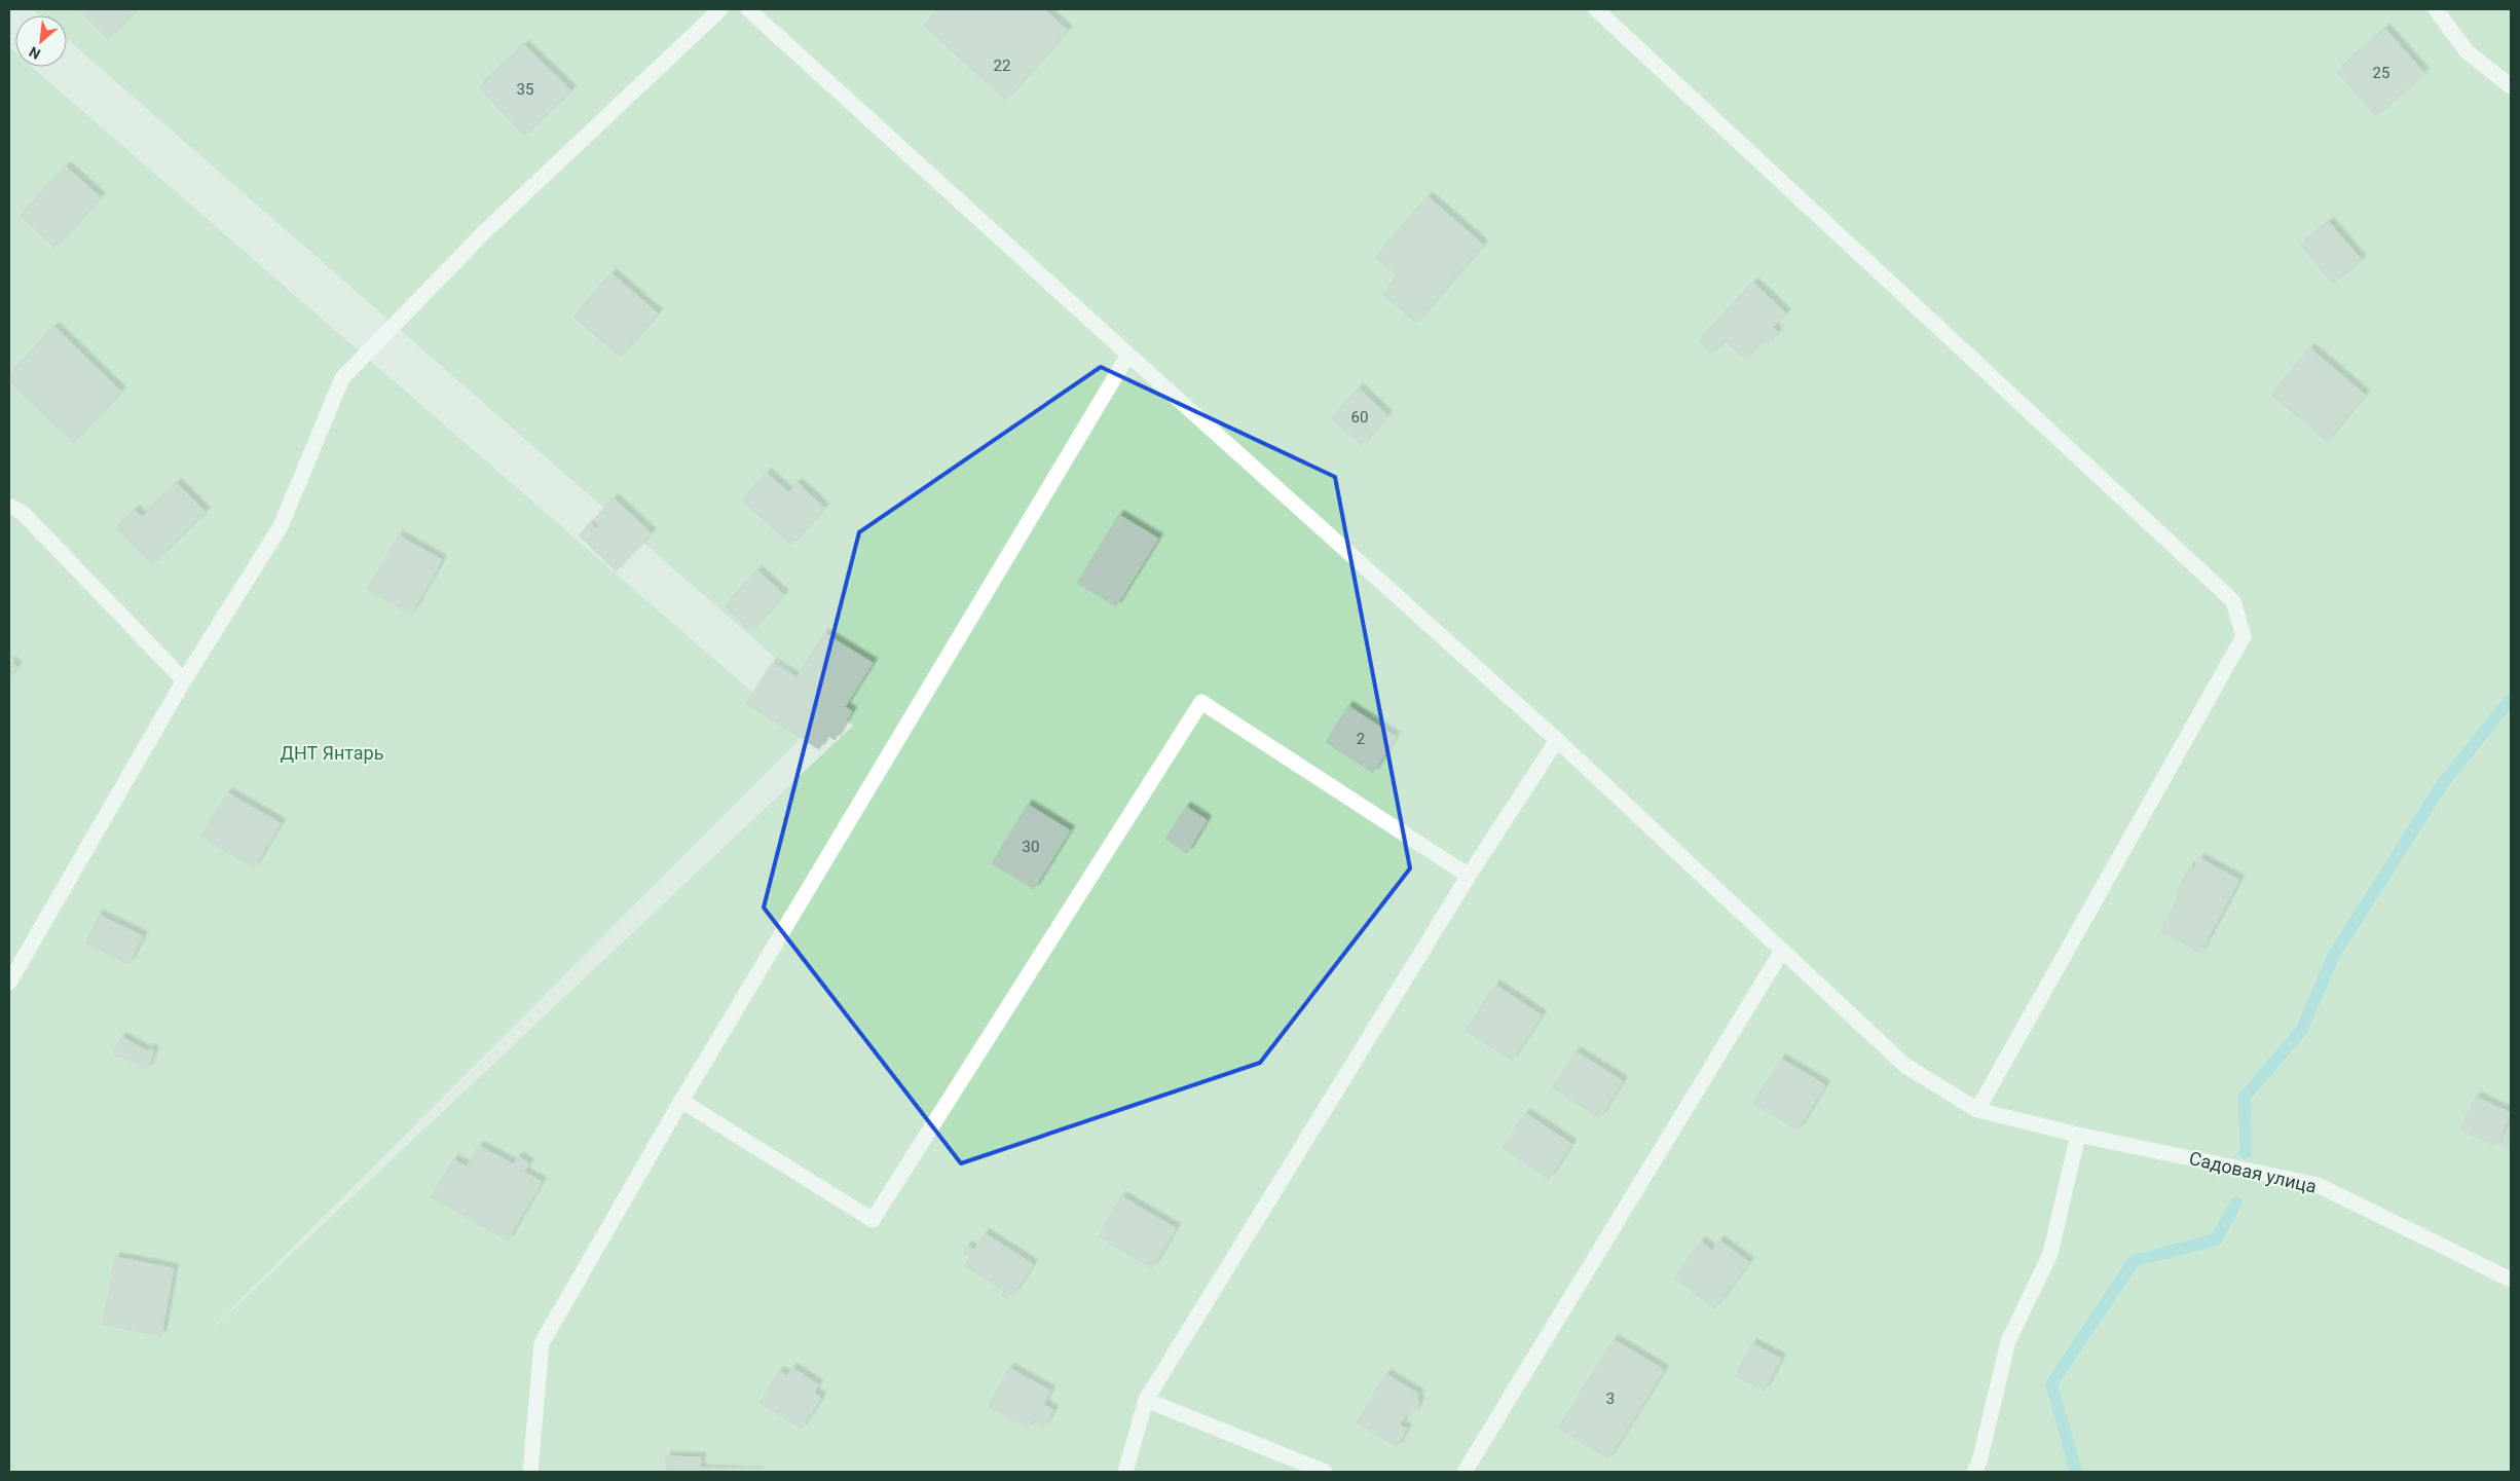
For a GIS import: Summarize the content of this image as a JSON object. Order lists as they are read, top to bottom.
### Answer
{
  "streets": {
    "street": ["Садовая улица"]
  },
  "parks": ["ДНТ Янтарь"],
  "house_numbers": [
    "22",
    "25",
    "35",
    "60",
    "2",
    "30",
    "3"
  ],
  "north": "bottom left"
}
